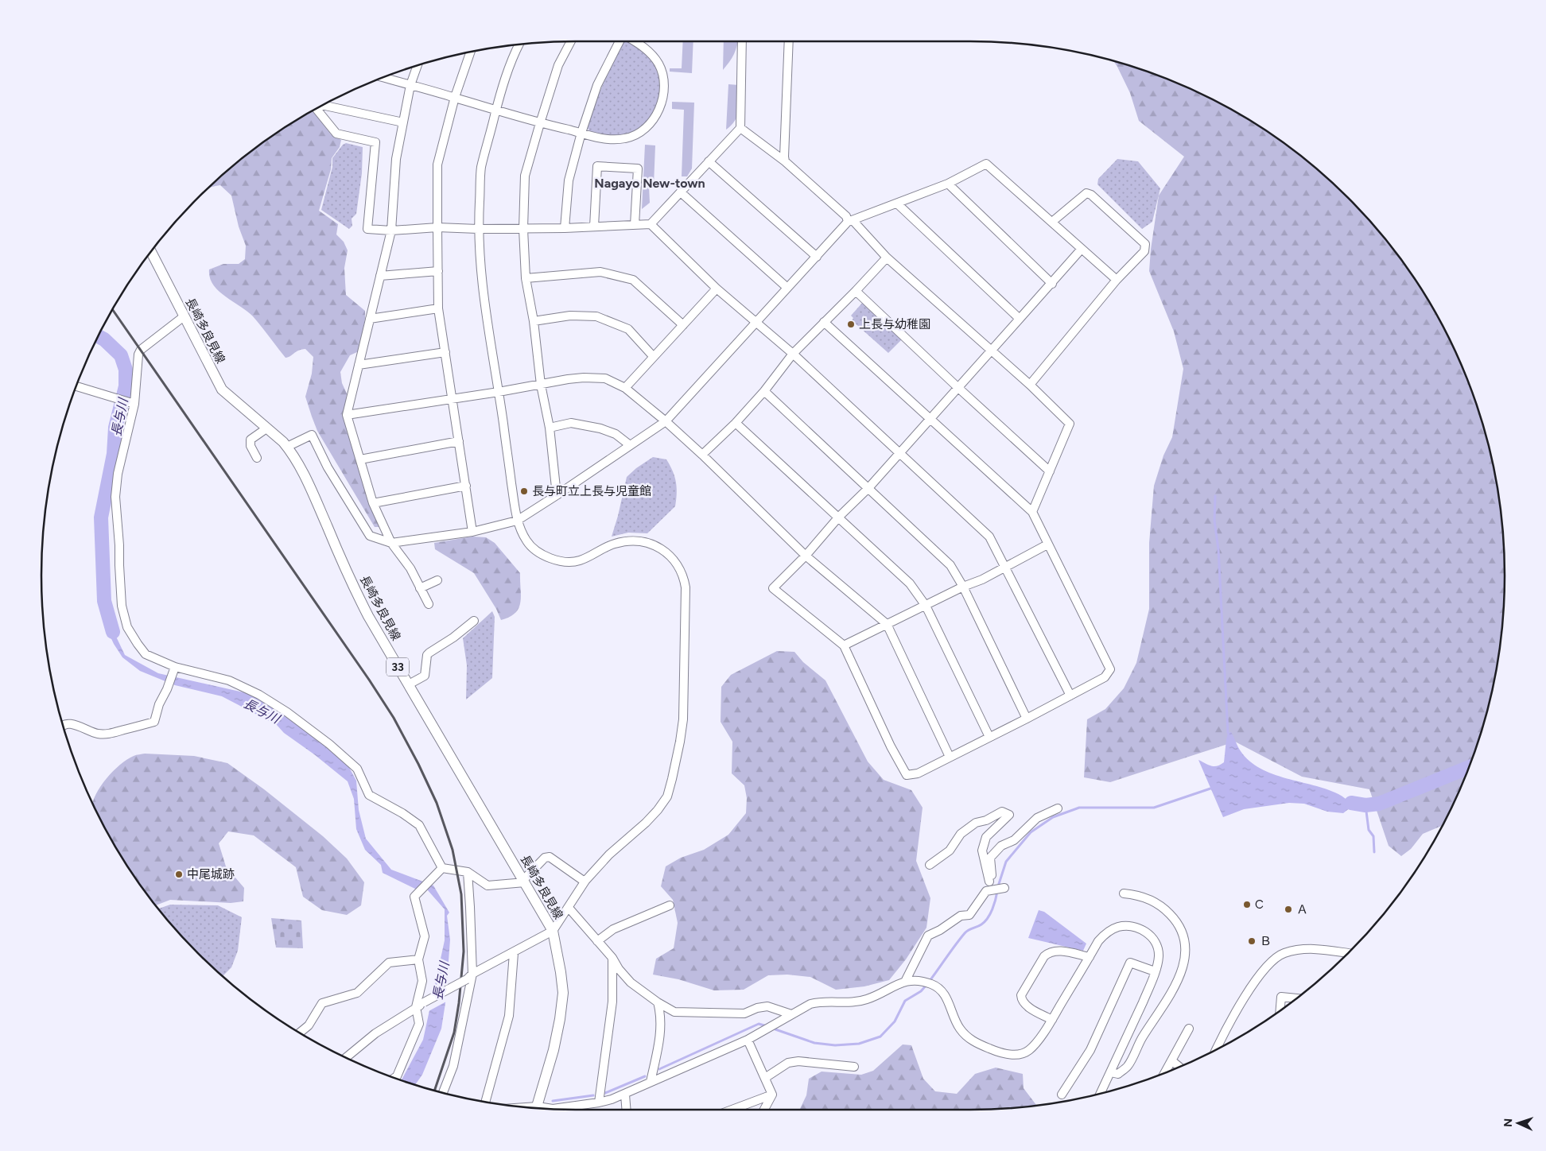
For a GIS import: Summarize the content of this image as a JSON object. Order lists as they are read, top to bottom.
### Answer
{
  "streets": {
    "main road": ["長崎多良見線", "33"]
  },
  "districts": ["Nagayo New-town"],
  "water": ["長与川"],
  "places": [
    "上長与幼稚園",
    "長与町立上長与児童館",
    "中尾城跡",
    "C",
    "Ａ",
    "Ｂ"
  ],
  "north": "left"
}
